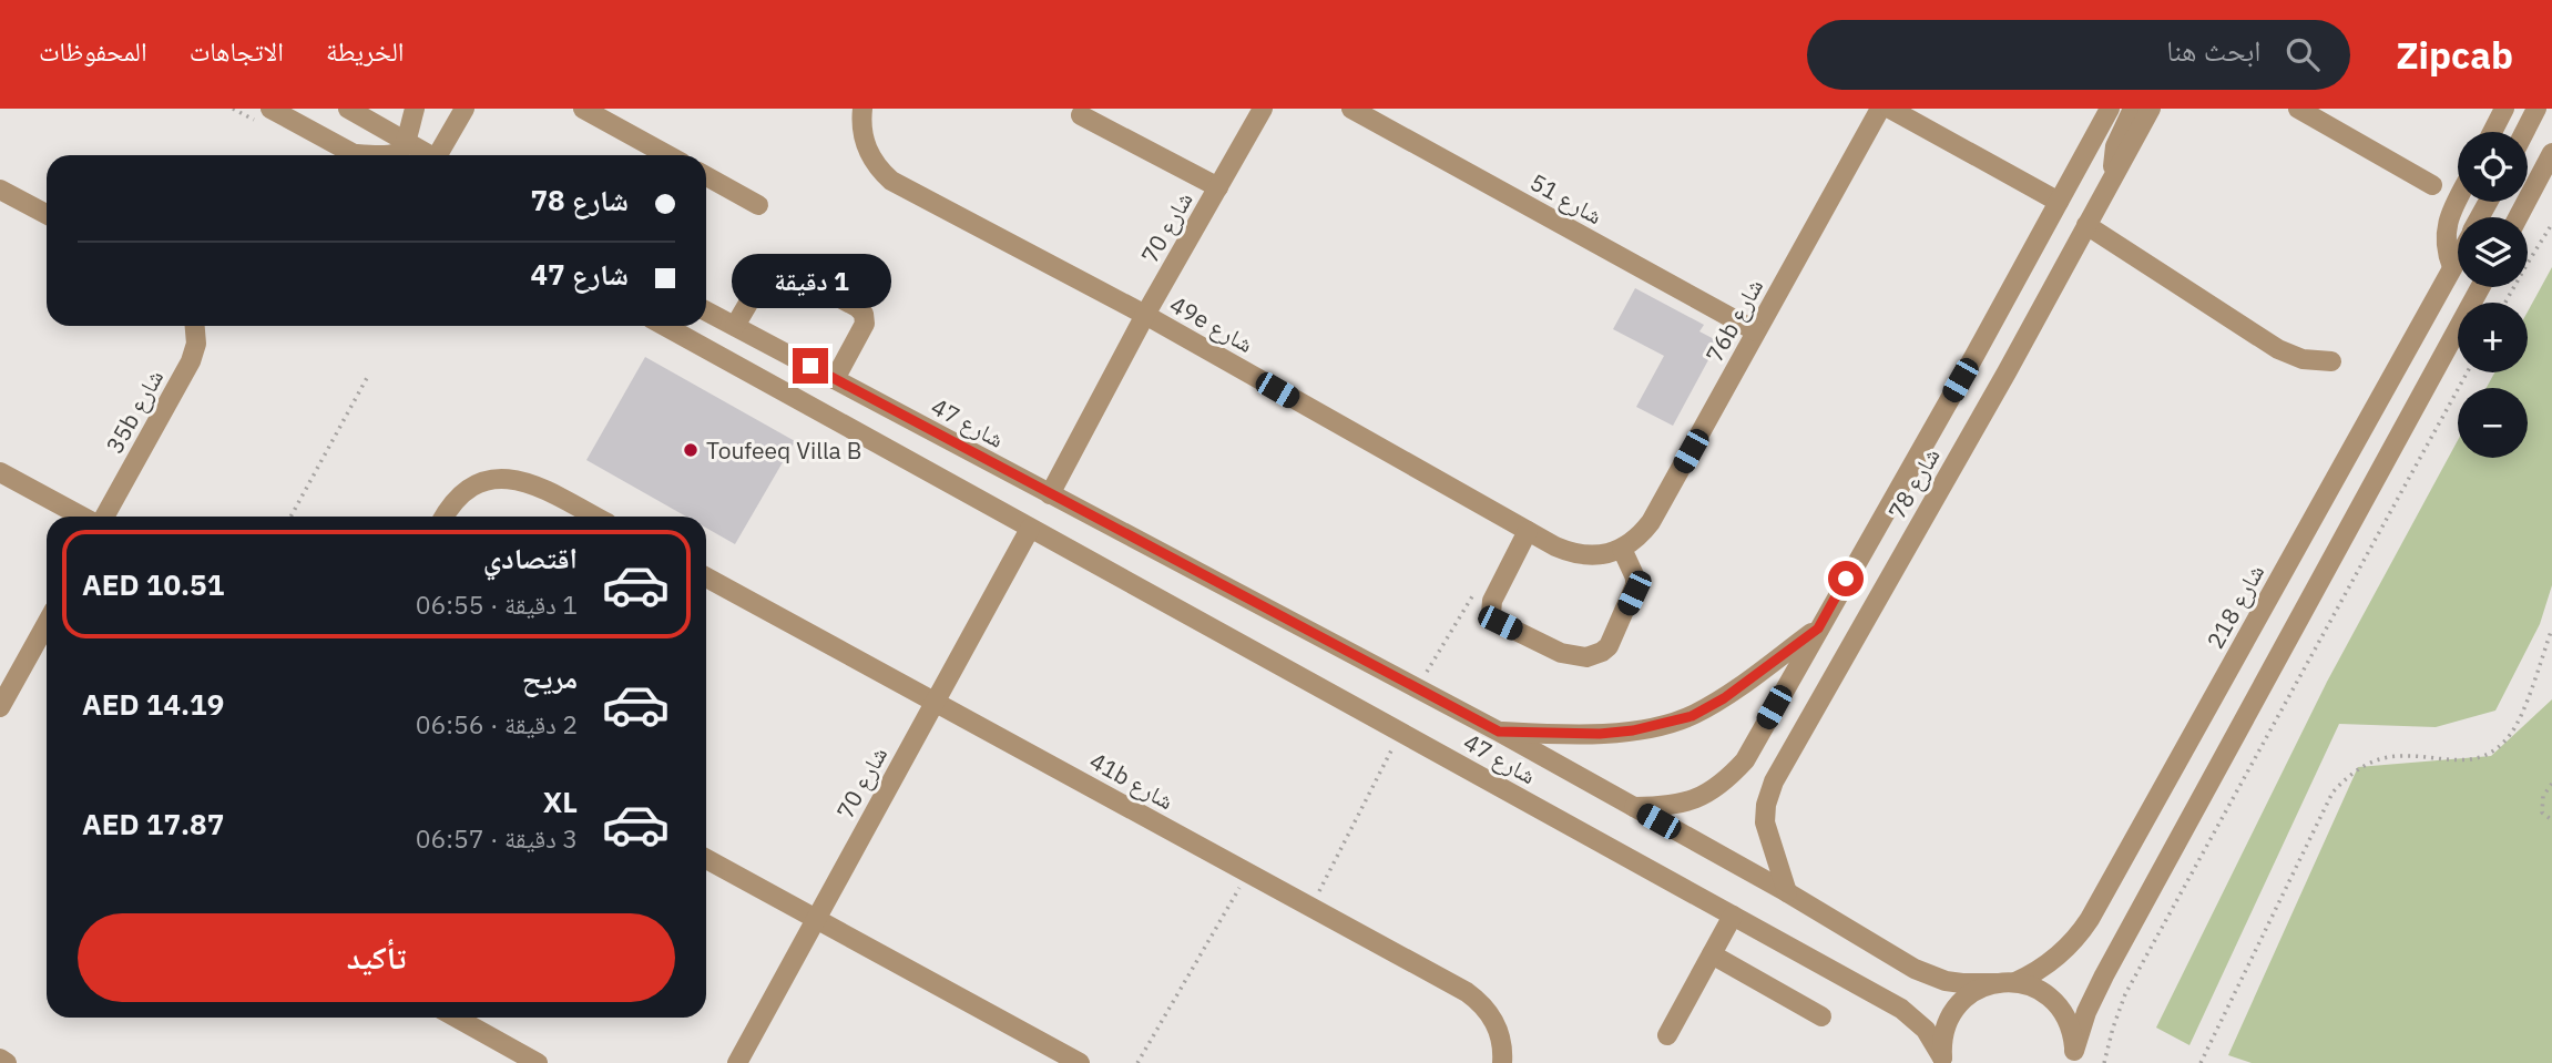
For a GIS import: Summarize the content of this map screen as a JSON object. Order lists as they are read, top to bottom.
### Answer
{
  "streets": {
    "street": [
      "شارع 51",
      "شارع 70",
      "76b شارع",
      "49e شارع",
      "35b شارع",
      "شارع 47",
      "شارع 78",
      "شارع 218",
      "41b شارع"
    ]
  },
  "crossings": [
    ["شارع 51", "76b شارع"],
    ["شارع 70", "49e شارع"],
    ["شارع 70", "شارع 47"],
    ["شارع 70", "41b شارع"],
    ["76b شارع", "49e شارع"],
    ["شارع 47", "شارع 78"],
    ["شارع 47", "شارع 218"]
  ],
  "places": ["Toufeeq Villa B"],
  "page": {
    "header": "Zipcab",
    "search": "ابحث هنا",
    "nav": ["الخريطة", "الاتجاهات", "المحفوظات"],
    "map_buttons": ["+", "−"],
    "banner": ["شارع 78", "شارع 47"],
    "bubble": "1 دقيقة",
    "list": [
      {
        "name": "اقتصادي",
        "note": "1 دقيقة · 06:55",
        "value": "AED 10.51"
      },
      {
        "name": "مريح",
        "note": "2 دقيقة · 06:56",
        "value": "AED 14.19"
      },
      {
        "name": "XL",
        "note": "3 دقيقة · 06:57",
        "value": "AED 17.87"
      }
    ],
    "buttons": "تأكيد"
  }
}
